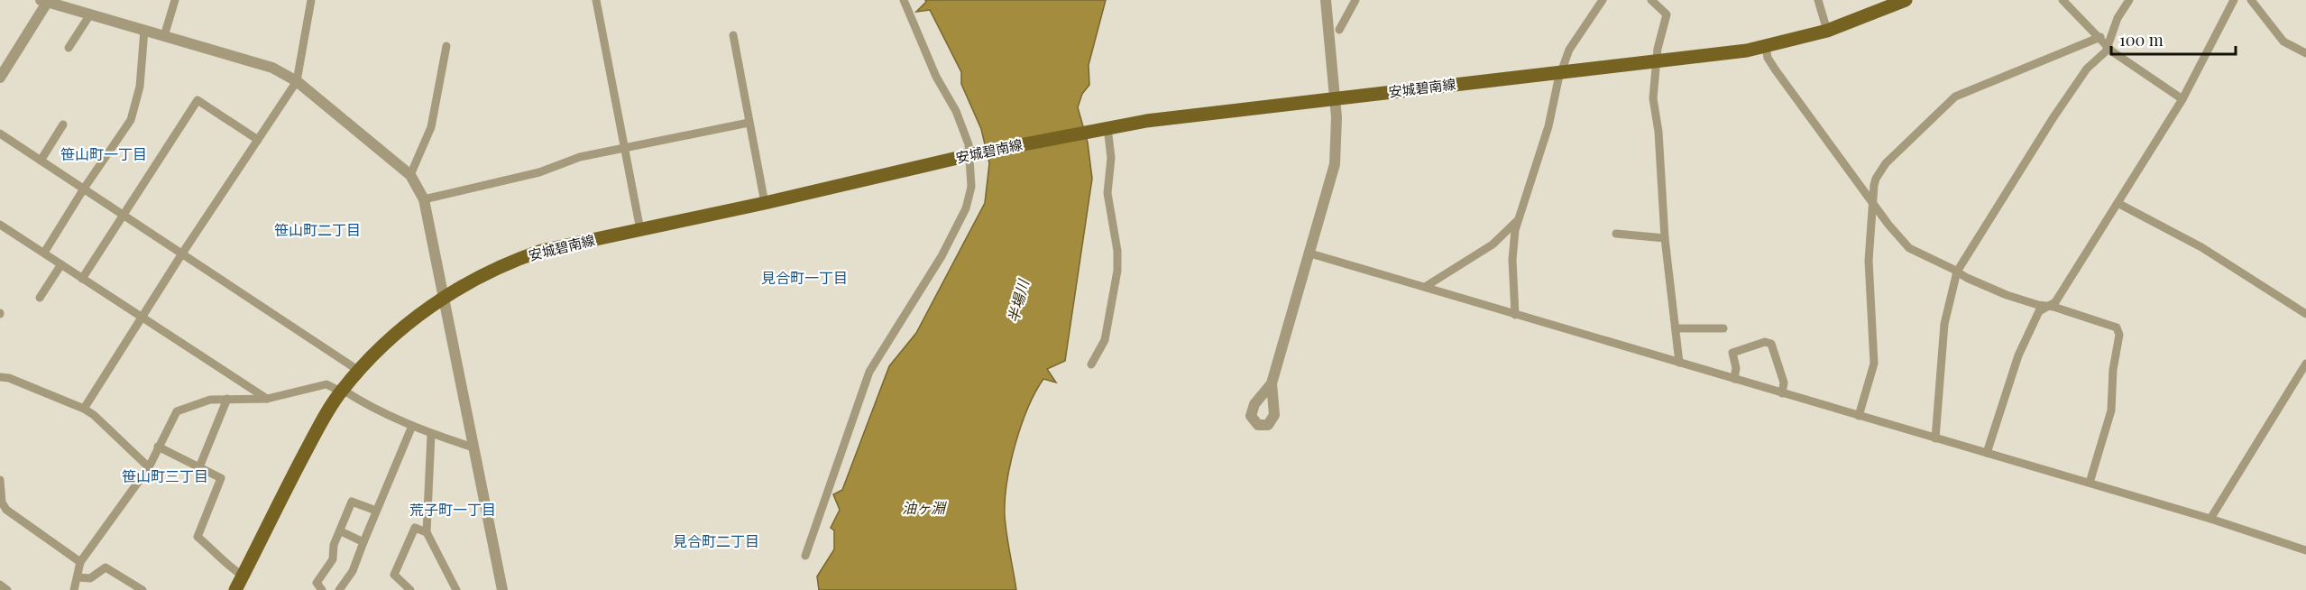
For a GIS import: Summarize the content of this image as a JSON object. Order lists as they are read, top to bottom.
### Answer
{
  "streets": {
    "main road": ["安城碧南線"]
  },
  "districts": [
    "笹山町一丁目",
    "笹山町二丁目",
    "見合町一丁目",
    "笹山町三丁目",
    "荒子町一丁目",
    "見合町二丁目"
  ],
  "water": ["半場川", "油ヶ淵"],
  "scale_bar": "100 m"
}
